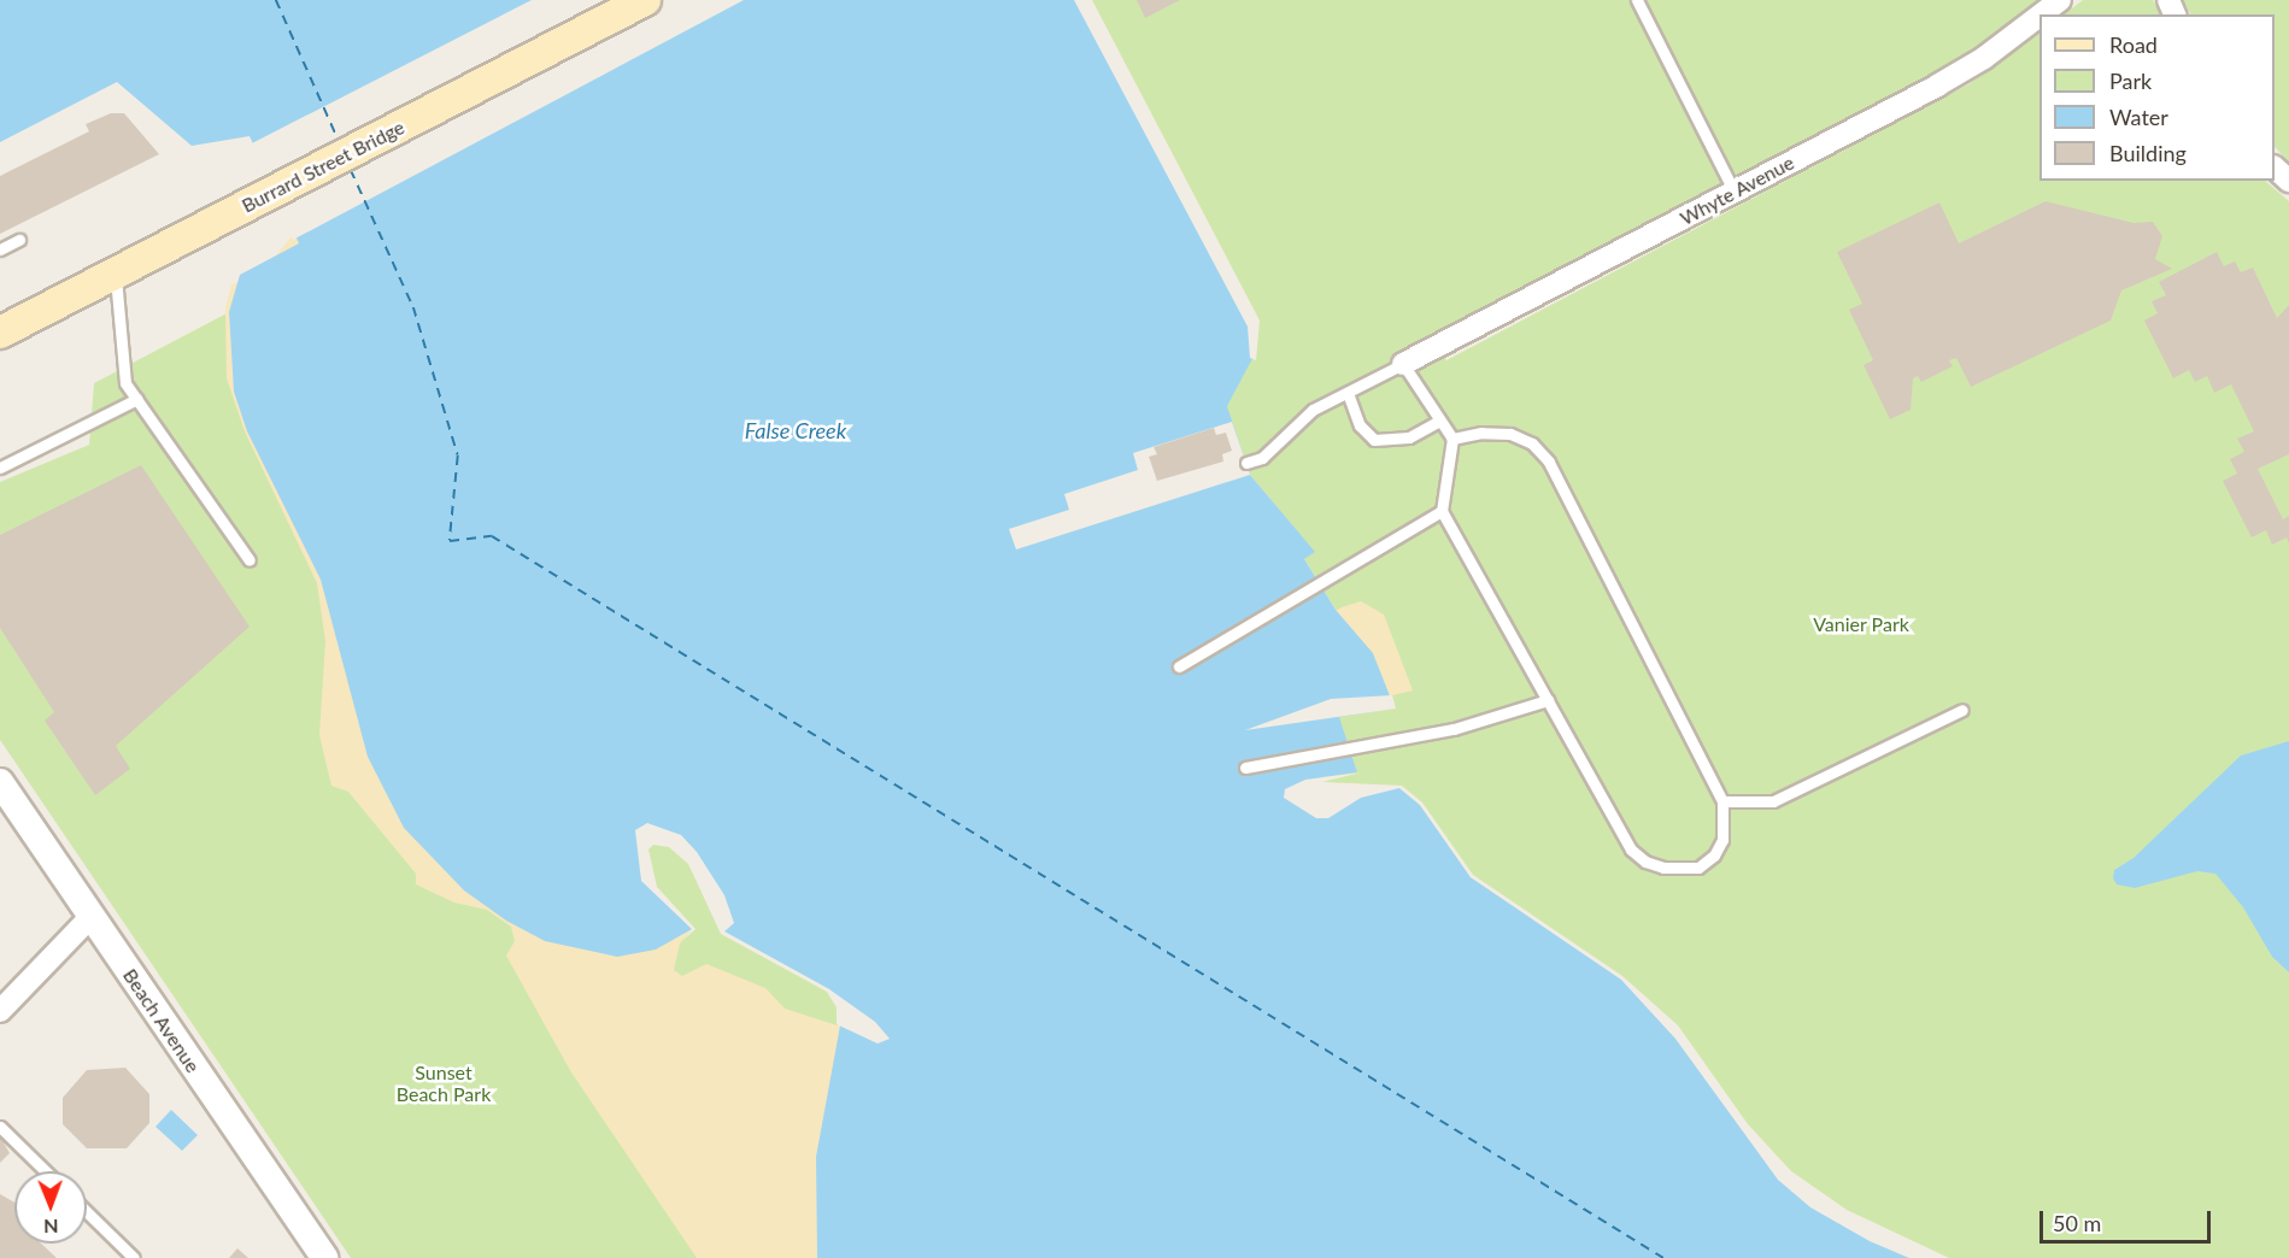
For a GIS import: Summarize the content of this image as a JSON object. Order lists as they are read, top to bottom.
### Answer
{
  "streets": {
    "main road": ["Burrard Street Bridge"],
    "street": ["Whyte Avenue", "Beach Avenue"]
  },
  "water": ["False Creek"],
  "parks": ["Vanier Park", "Sunset Beach Park"],
  "legend": [
    "Road",
    "Park",
    "Water",
    "Building"
  ],
  "scale_bar": "50 m",
  "north": "bottom"
}
